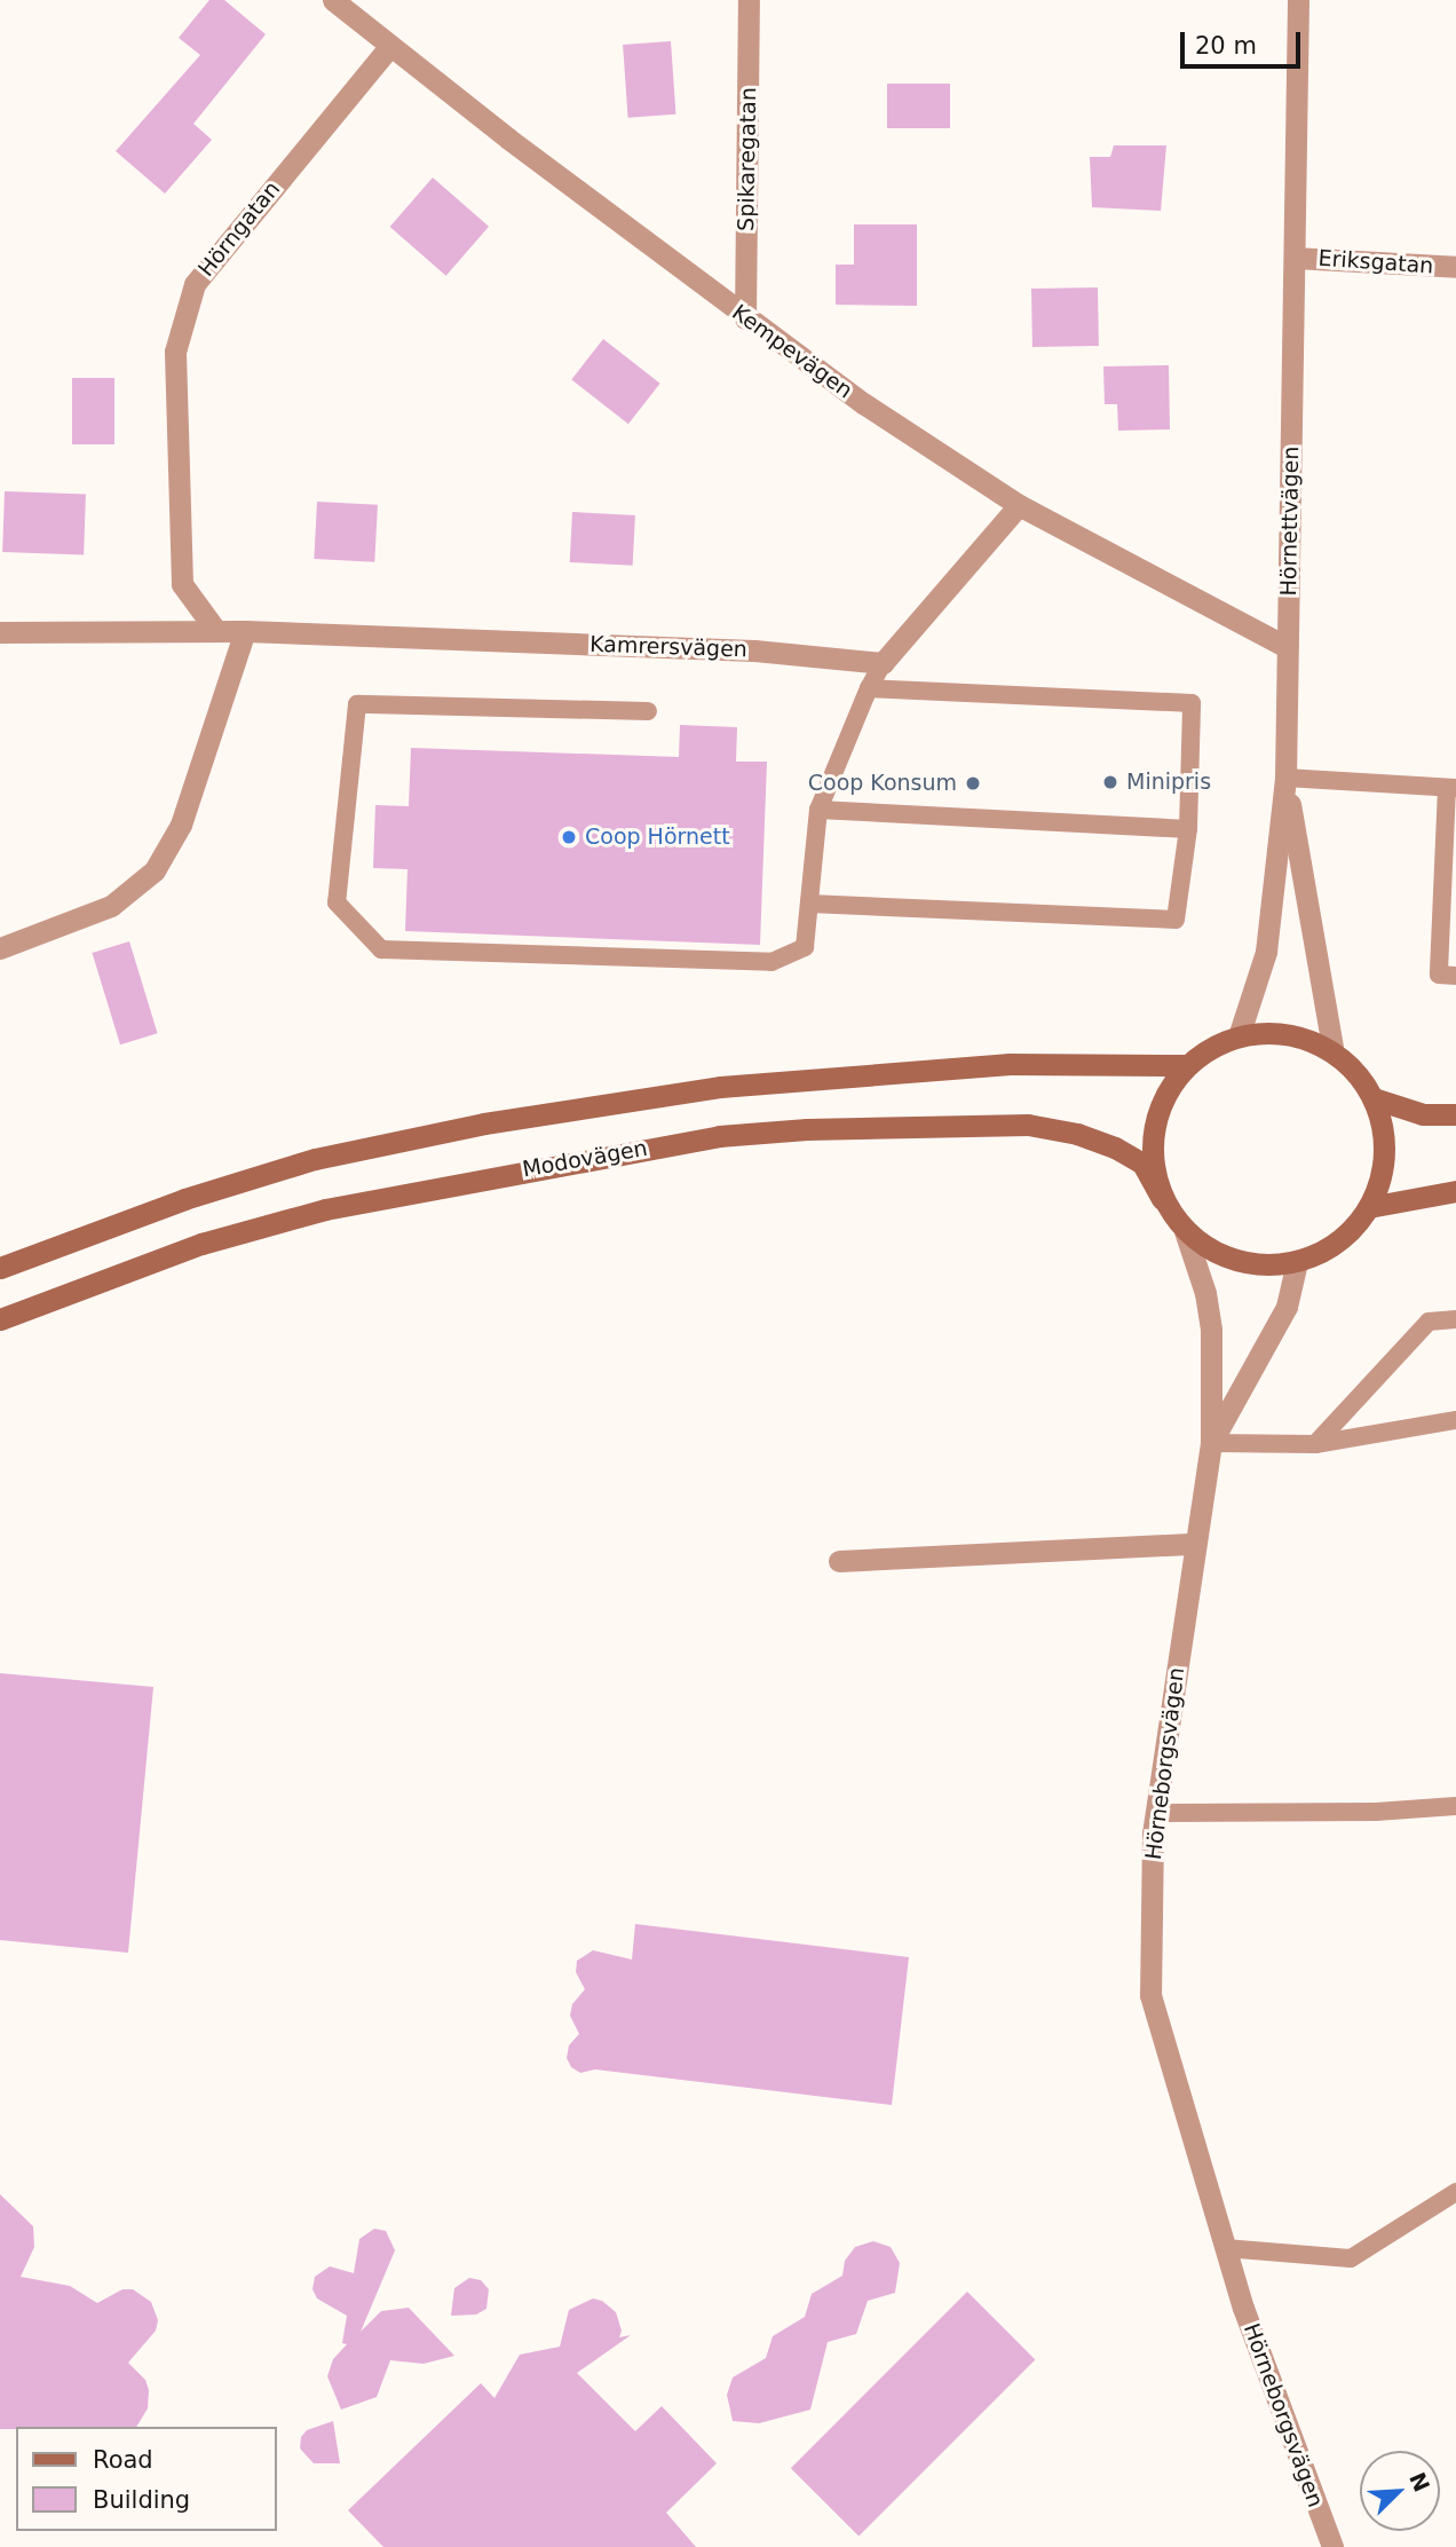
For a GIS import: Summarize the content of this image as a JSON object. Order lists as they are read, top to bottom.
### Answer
{
  "streets": {
    "main road": ["Modovägen"],
    "street": [
      "Spikaregatan",
      "Hörngatan",
      "Eriksgatan",
      "Kempevägen",
      "Hörnettvägen",
      "Kamrersvägen",
      "Hörneborgsvägen"
    ]
  },
  "crossings": [
    ["Spikaregatan", "Kempevägen"],
    ["Hörngatan", "Kempevägen"],
    ["Hörngatan", "Kamrersvägen"],
    ["Eriksgatan", "Hörnettvägen"],
    ["Kempevägen", "Hörnettvägen"],
    ["Hörnettvägen", "Modovägen"],
    ["Hörnettvägen", "Hörneborgsvägen"],
    ["Modovägen", "Hörneborgsvägen"]
  ],
  "places": ["Minipris", "Coop Konsum", "Coop Hörnett"],
  "legend": ["Road", "Building"],
  "scale_bar": "20 m",
  "north": "top right"
}
